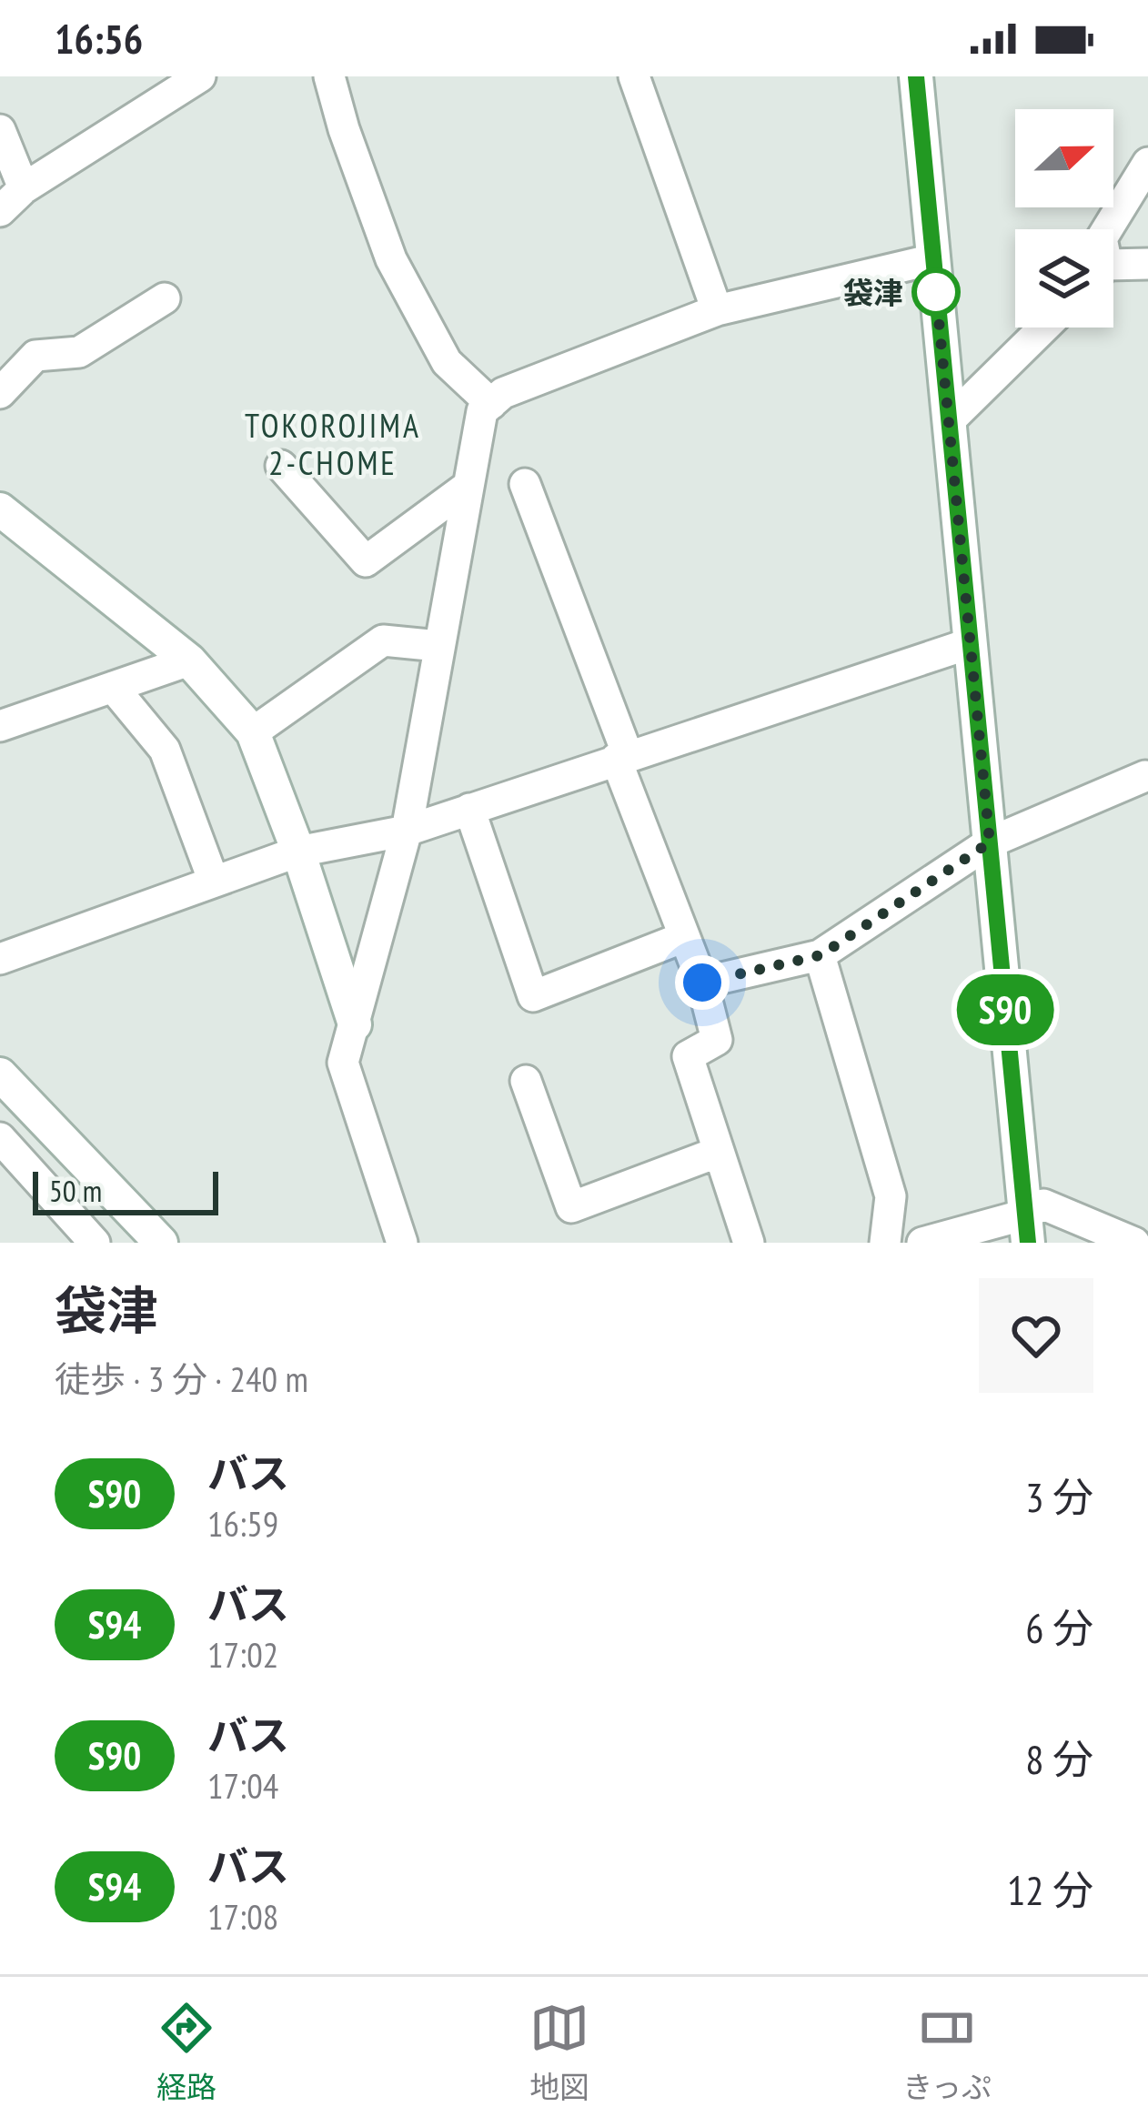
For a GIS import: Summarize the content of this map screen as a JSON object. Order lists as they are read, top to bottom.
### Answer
{
  "districts": ["TOKOROJIMA 2-CHOME"],
  "places": ["袋津"],
  "lines": ["bus line S90"],
  "scale_bar": "50 m",
  "north": "right",
  "page": {
    "status": "16:56",
    "on_map": "S90",
    "scale": "50 m",
    "heading": ["袋津", "徒歩 · 3 分 · 240 m"],
    "list": [
      {
        "mark": "S90",
        "name": "バス",
        "note": "16:59",
        "value": "3 分"
      },
      {
        "mark": "S94",
        "name": "バス",
        "note": "17:02",
        "value": "6 分"
      },
      {
        "mark": "S90",
        "name": "バス",
        "note": "17:04",
        "value": "8 分"
      },
      {
        "mark": "S94",
        "name": "バス",
        "note": "17:08",
        "value": "12 分"
      }
    ],
    "tabs": ["経路", "地図", "きっぷ"]
  }
}
